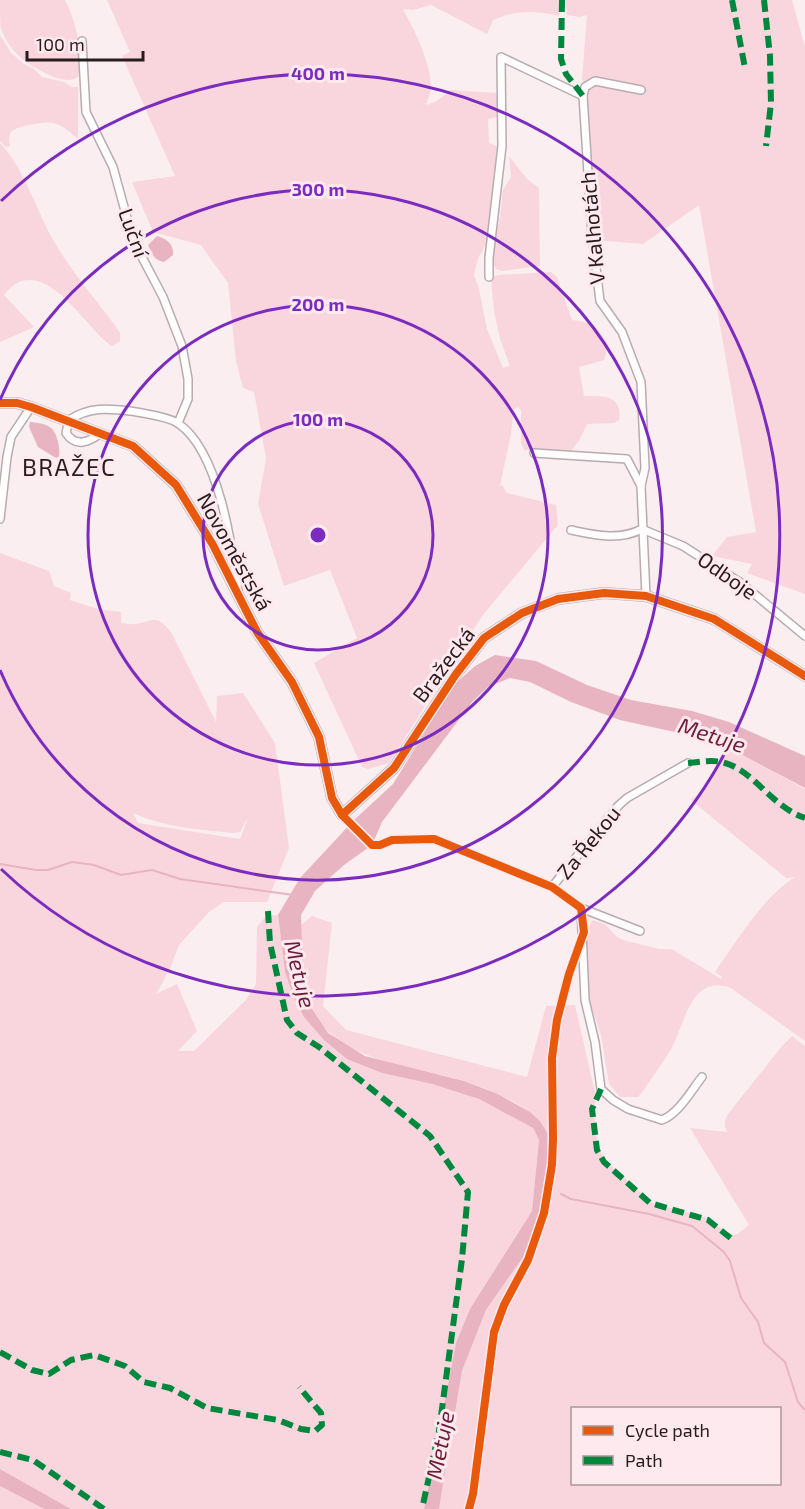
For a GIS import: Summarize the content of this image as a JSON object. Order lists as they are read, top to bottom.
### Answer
{
  "streets": {
    "street": [
      "V Kalhotách",
      "Luční",
      "Novoměstská",
      "Odboje",
      "Bražecká",
      "Za Řekou"
    ]
  },
  "crossings": [
    ["V Kalhotách", "Odboje"],
    ["V Kalhotách", "Bražecká"],
    ["Novoměstská", "Bražecká"]
  ],
  "districts": ["BRAŽEC"],
  "water": ["Metuje"],
  "legend": ["Cycle path", "Path"],
  "scale_bar": "100 m",
  "rings": [
    "400 m",
    "300 m",
    "200 m",
    "100 m"
  ]
}
